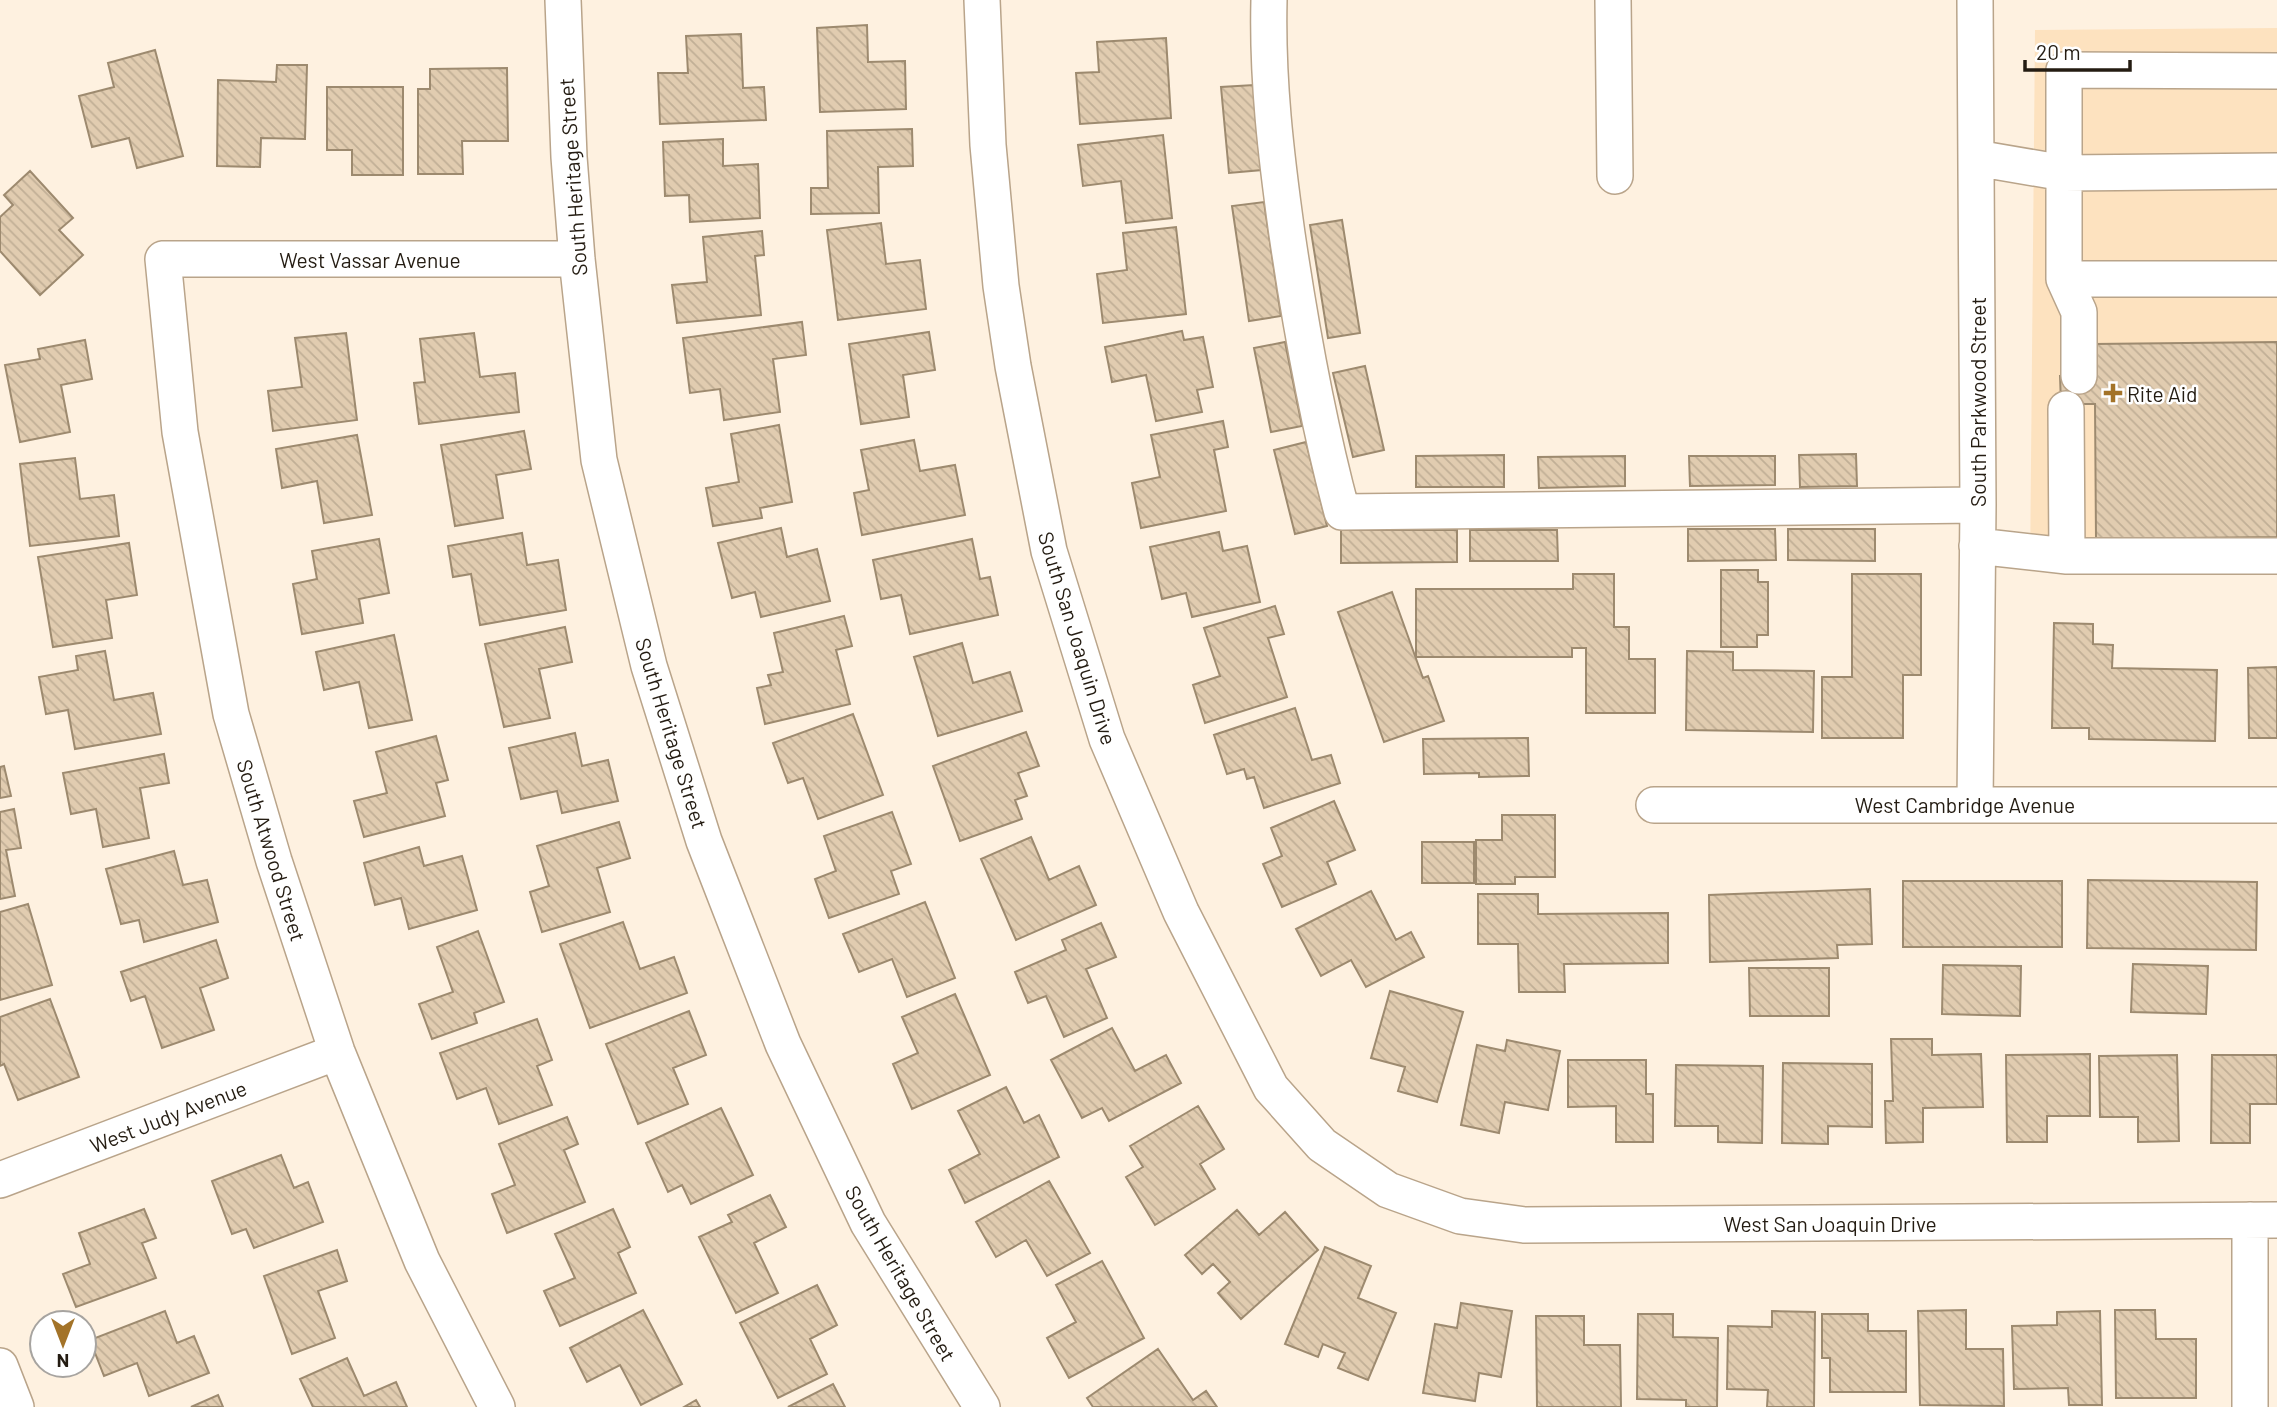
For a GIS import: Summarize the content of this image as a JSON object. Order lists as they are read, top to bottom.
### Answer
{
  "streets": {
    "street": [
      "South Heritage Street",
      "West Vassar Avenue",
      "South Parkwood Street",
      "South San Joaquin Drive",
      "West Cambridge Avenue",
      "South Atwood Street",
      "West Judy Avenue",
      "West San Joaquin Drive"
    ]
  },
  "crossings": [
    ["South Heritage Street", "West Vassar Avenue"],
    ["West Vassar Avenue", "South Atwood Street"],
    ["South Parkwood Street", "West Cambridge Avenue"],
    ["South San Joaquin Drive", "West San Joaquin Drive"],
    ["South Atwood Street", "West Judy Avenue"]
  ],
  "places": {
    "health": ["Rite Aid"]
  },
  "scale_bar": "20 m",
  "north": "bottom"
}
